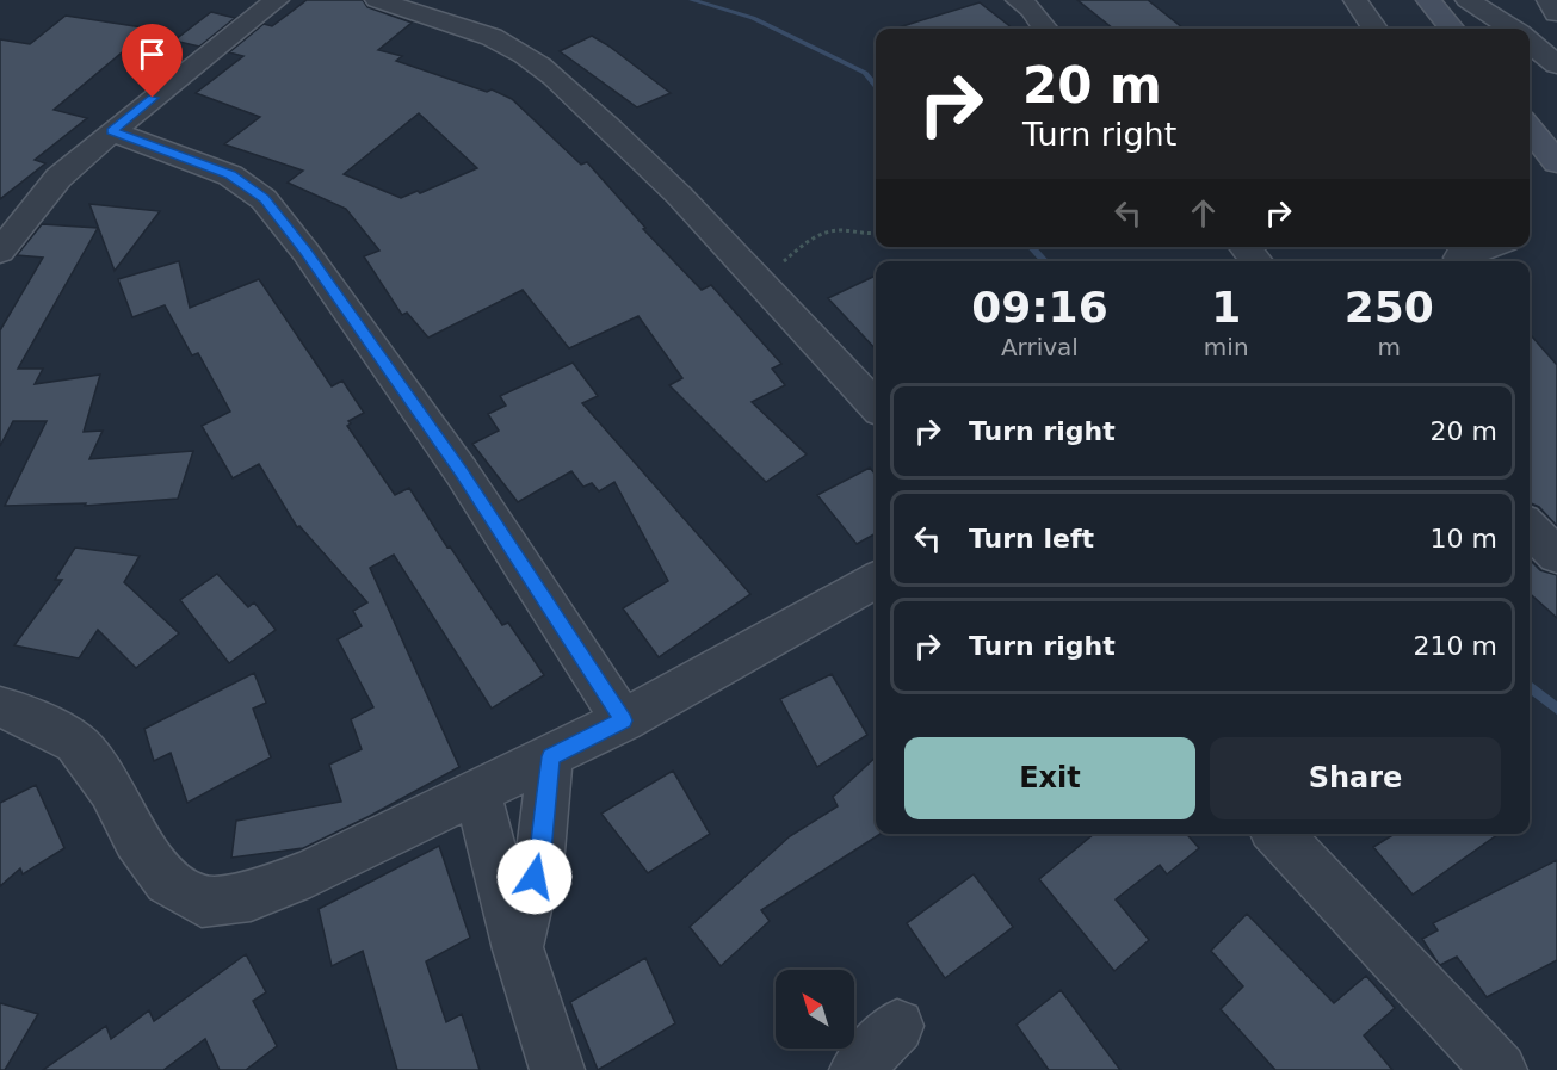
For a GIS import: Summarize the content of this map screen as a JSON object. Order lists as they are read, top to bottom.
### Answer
{
  "north": "top left",
  "page": {
    "turn": ["20 m", "Turn right"],
    "eta": [
      "09:16",
      "Arrival",
      "1",
      "min",
      "250",
      "m"
    ],
    "list": [
      {
        "name": "Turn right",
        "value": "20 m"
      },
      {
        "name": "Turn left",
        "value": "10 m"
      },
      {
        "name": "Turn right",
        "value": "210 m"
      }
    ],
    "buttons": ["Exit", "Share"]
  }
}
